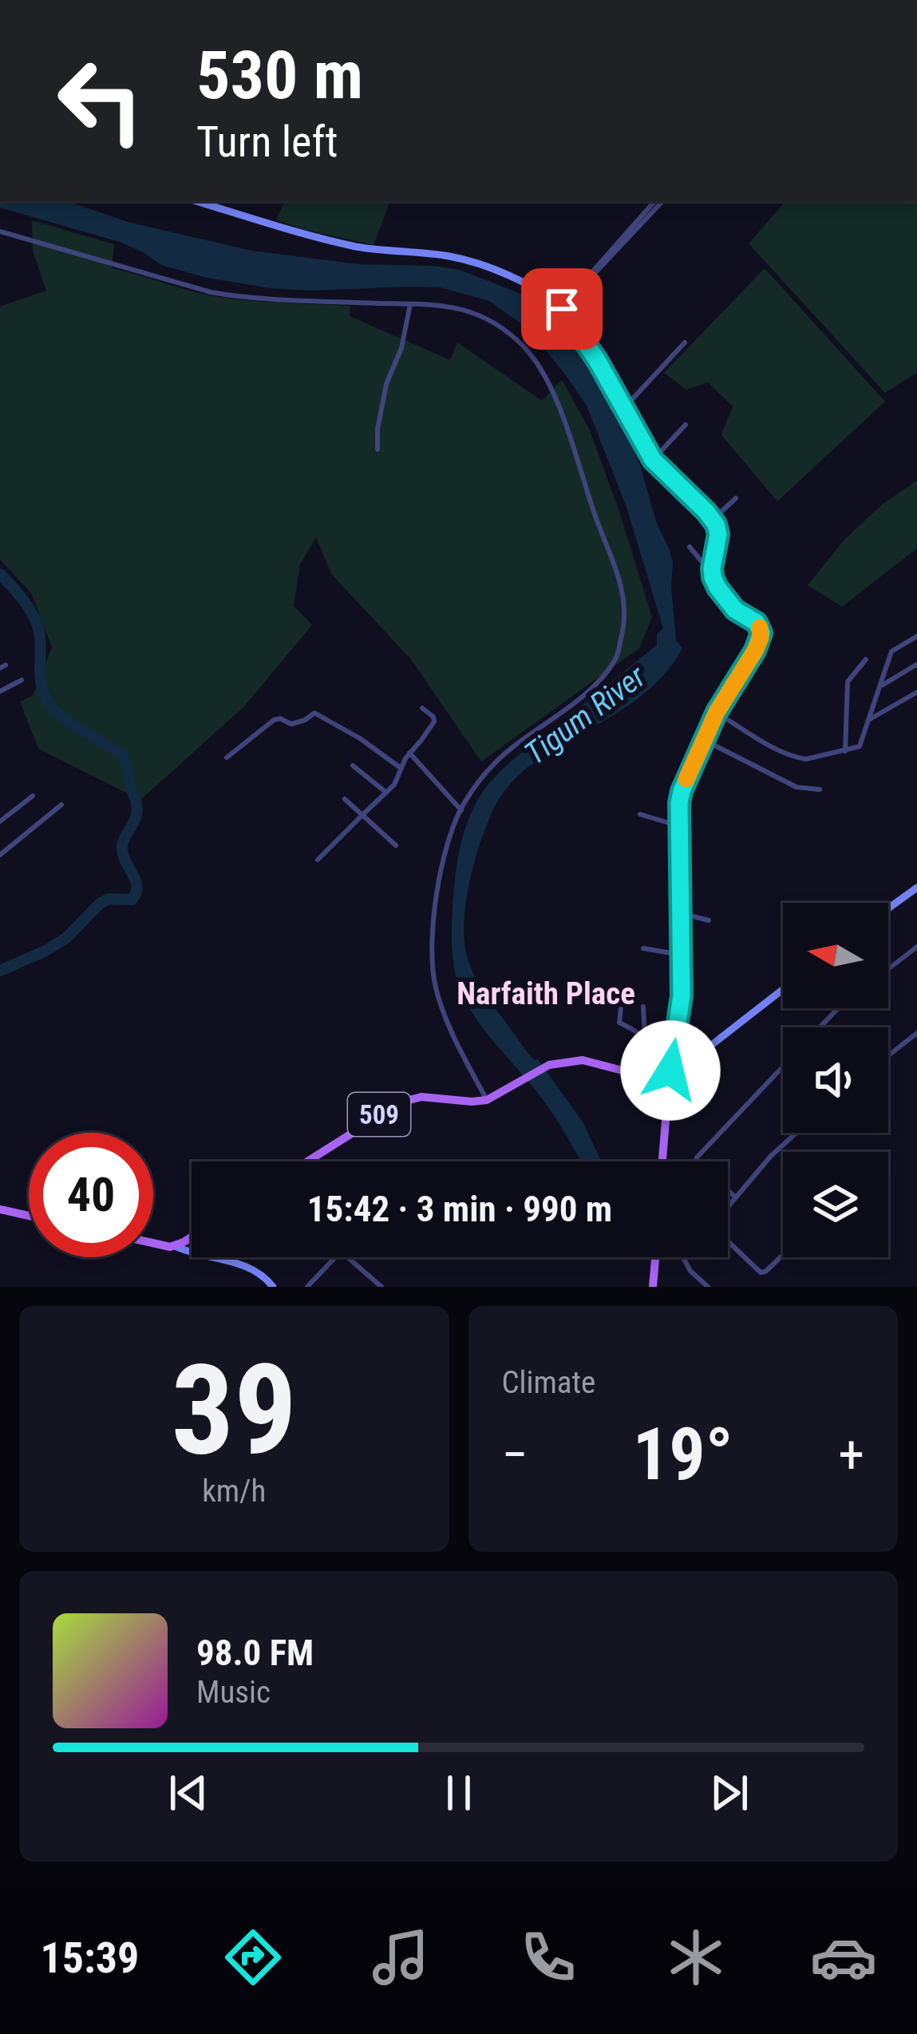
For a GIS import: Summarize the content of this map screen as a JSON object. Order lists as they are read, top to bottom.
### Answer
{
  "streets": {
    "main road": ["509"]
  },
  "districts": ["Narfaith Place"],
  "water": ["Tigum River"],
  "north": "left",
  "page": {
    "turn": ["530 m", "Turn left"],
    "limit": "40",
    "trip": "15:42 · 3 min · 990 m",
    "tile": [
      ["39", "km/h"],
      "Climate"
    ],
    "heat": ["−", "19°", "+"],
    "song": ["98.0 FM", "Music"],
    "tabs": "15:39"
  }
}
